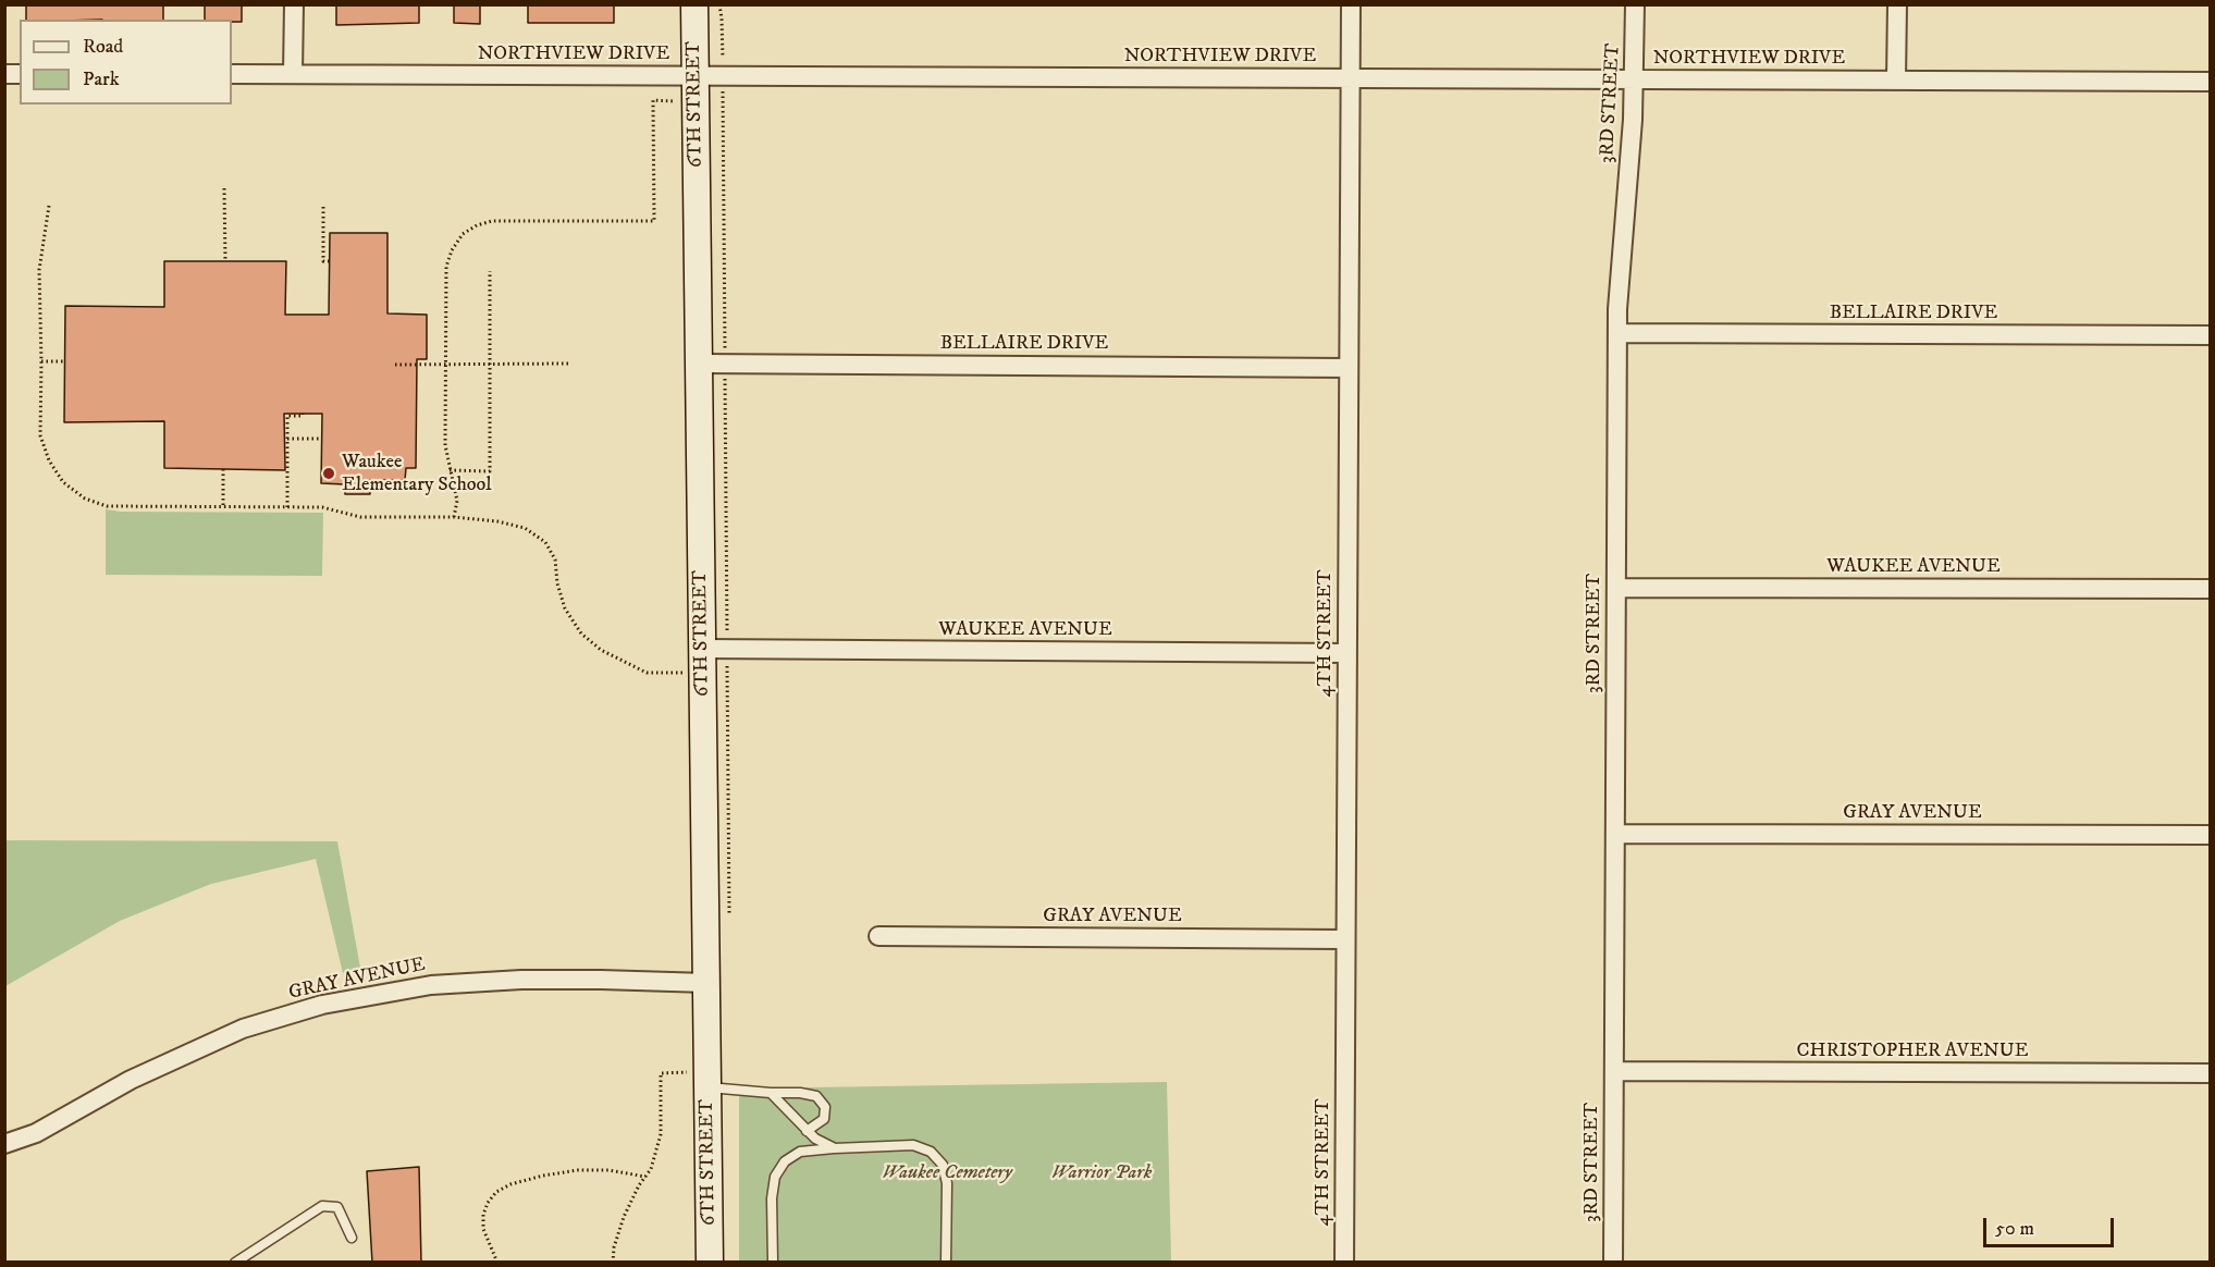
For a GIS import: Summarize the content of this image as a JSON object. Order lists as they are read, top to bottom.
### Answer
{
  "streets": {
    "main road": ["6TH STREET"],
    "street": [
      "NORTHVIEW DRIVE",
      "3RD STREET",
      "BELLAIRE DRIVE",
      "WAUKEE AVENUE",
      "4TH STREET",
      "GRAY AVENUE",
      "CHRISTOPHER AVENUE"
    ]
  },
  "crossings": [
    ["NORTHVIEW DRIVE", "3RD STREET"],
    ["NORTHVIEW DRIVE", "6TH STREET"],
    ["NORTHVIEW DRIVE", "4TH STREET"],
    ["3RD STREET", "BELLAIRE DRIVE"],
    ["3RD STREET", "WAUKEE AVENUE"],
    ["3RD STREET", "GRAY AVENUE"],
    ["3RD STREET", "CHRISTOPHER AVENUE"],
    ["6TH STREET", "BELLAIRE DRIVE"],
    ["6TH STREET", "WAUKEE AVENUE"],
    ["6TH STREET", "GRAY AVENUE"],
    ["BELLAIRE DRIVE", "4TH STREET"],
    ["WAUKEE AVENUE", "4TH STREET"],
    ["4TH STREET", "GRAY AVENUE"]
  ],
  "parks": ["Waukee Cemetery", "Warrior Park"],
  "places": ["Waukee Elementary School"],
  "legend": ["Road", "Park"],
  "scale_bar": "50 m"
}
